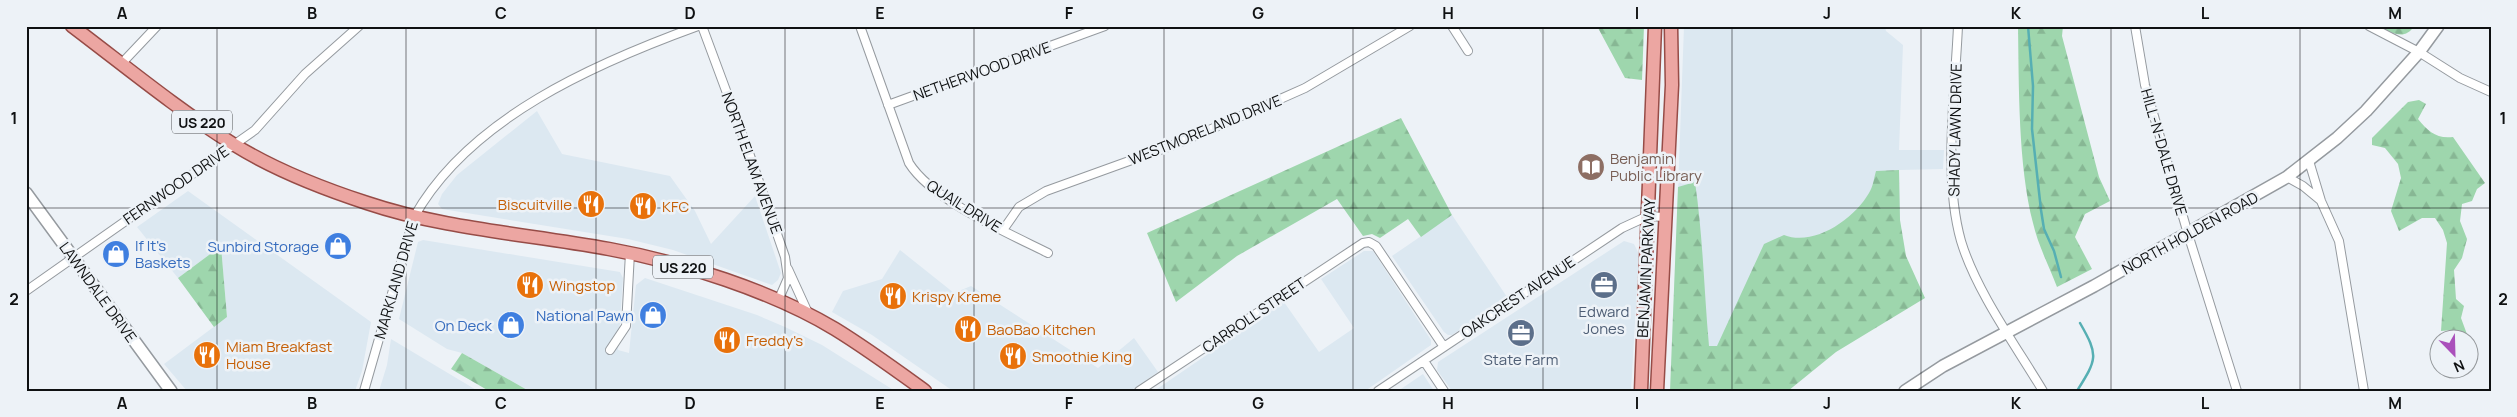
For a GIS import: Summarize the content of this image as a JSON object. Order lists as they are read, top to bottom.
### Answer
{
  "streets": {
    "main road": [
      "US 220",
      "NORTH HOLDEN ROAD",
      "BENJAMIN PARKWAY",
      "LAWNDALE DRIVE"
    ],
    "street": [
      "NETHERWOOD DRIVE",
      "WESTMORELAND DRIVE",
      "SHADY LAWN DRIVE",
      "HILL-N-DALE DRIVE",
      "NORTH ELAM AVENUE",
      "FERNWOOD DRIVE",
      "QUAIL DRIVE",
      "MARKLAND DRIVE",
      "OAKCREST AVENUE",
      "CARROLL STREET"
    ]
  },
  "crossings": [
    ["NETHERWOOD DRIVE", "QUAIL DRIVE"],
    ["US 220", "NORTH ELAM AVENUE"],
    ["US 220", "FERNWOOD DRIVE"],
    ["US 220", "MARKLAND DRIVE"],
    ["WESTMORELAND DRIVE", "QUAIL DRIVE"],
    ["SHADY LAWN DRIVE", "NORTH HOLDEN ROAD"],
    ["HILL-N-DALE DRIVE", "NORTH HOLDEN ROAD"],
    ["FERNWOOD DRIVE", "LAWNDALE DRIVE"],
    ["BENJAMIN PARKWAY", "OAKCREST AVENUE"],
    ["OAKCREST AVENUE", "CARROLL STREET"]
  ],
  "places": {
    "library": ["Benjamin Public Library"],
    "restaurant": [
      "Biscuitville",
      "KFC",
      "Wingstop",
      "Krispy Kreme",
      "BaoBao Kitchen",
      "Freddy's",
      "Miam Breakfast House",
      "Smoothie King"
    ],
    "shop": [
      "Sunbird Storage",
      "If It's Baskets",
      "National Pawn",
      "On Deck"
    ],
    "office": ["Edward Jones", "State Farm"]
  },
  "north": "bottom right",
  "grid": {
    "columns": [
      "A",
      "B",
      "C",
      "D",
      "E",
      "F",
      "G",
      "H",
      "I",
      "J",
      "K",
      "L",
      "M"
    ],
    "rows": ["1", "2"]
  }
}
